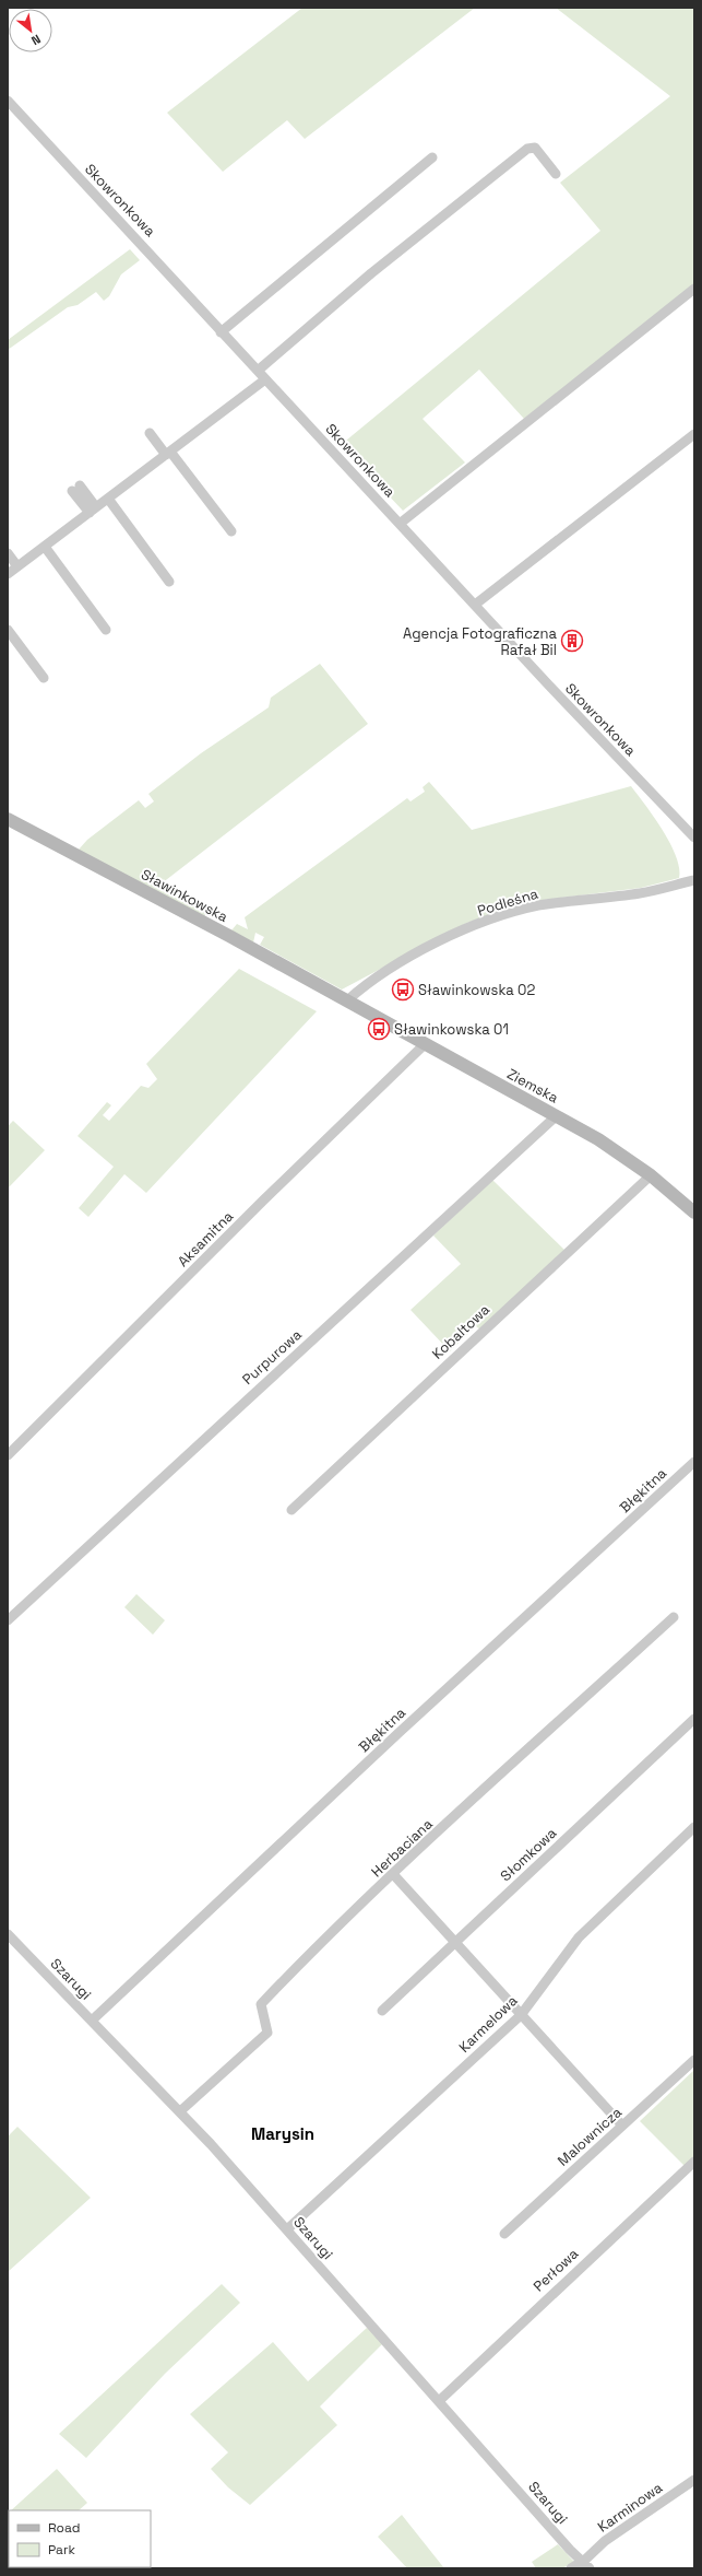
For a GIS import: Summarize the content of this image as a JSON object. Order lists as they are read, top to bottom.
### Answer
{
  "streets": {
    "street": [
      "Skowronkowa",
      "Sławinkowska",
      "Podleśna",
      "Ziemska",
      "Aksamitna",
      "Kobaltowa",
      "Purpurowa",
      "Błękitna",
      "Herbaciana",
      "Słomkowa",
      "Szarugi",
      "Karmelowa",
      "Malownicza",
      "Perłowa",
      "Karminowa"
    ]
  },
  "crossings": [
    ["Sławinkowska", "Podleśna"],
    ["Sławinkowska", "Ziemska"],
    ["Podleśna", "Ziemska"],
    ["Ziemska", "Aksamitna"],
    ["Ziemska", "Kobaltowa"],
    ["Ziemska", "Purpurowa"],
    ["Błękitna", "Szarugi"],
    ["Herbaciana", "Szarugi"],
    ["Szarugi", "Karmelowa"],
    ["Szarugi", "Perłowa"],
    ["Szarugi", "Karminowa"]
  ],
  "districts": ["Marysin"],
  "places": {
    "building": ["Agencja Fotograficzna Rafał Bil"],
    "bus stop": ["Sławinkowska 02", "Sławinkowska 01"]
  },
  "legend": ["Road", "Park"],
  "north": "bottom right"
}
